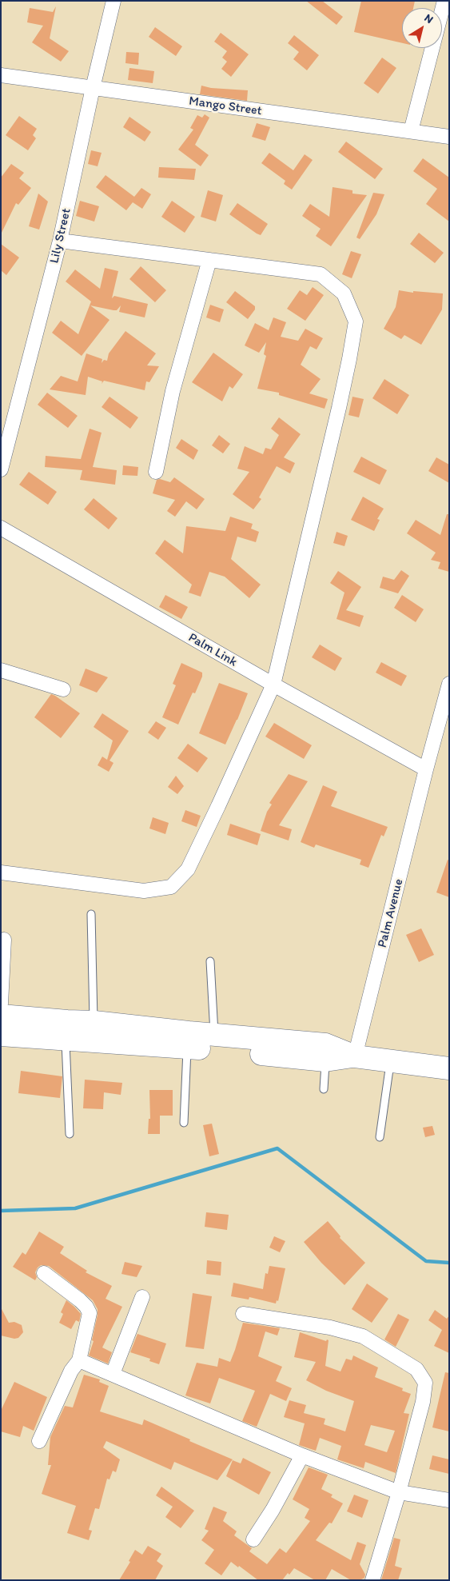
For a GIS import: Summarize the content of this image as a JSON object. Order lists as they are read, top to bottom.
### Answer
{
  "streets": {
    "street": [
      "Mango Street",
      "Lily Street",
      "Palm Link",
      "Palm Avenue"
    ]
  },
  "crossings": [
    ["Mango Street", "Lily Street"],
    ["Palm Link", "Palm Avenue"]
  ],
  "north": "top right"
}
